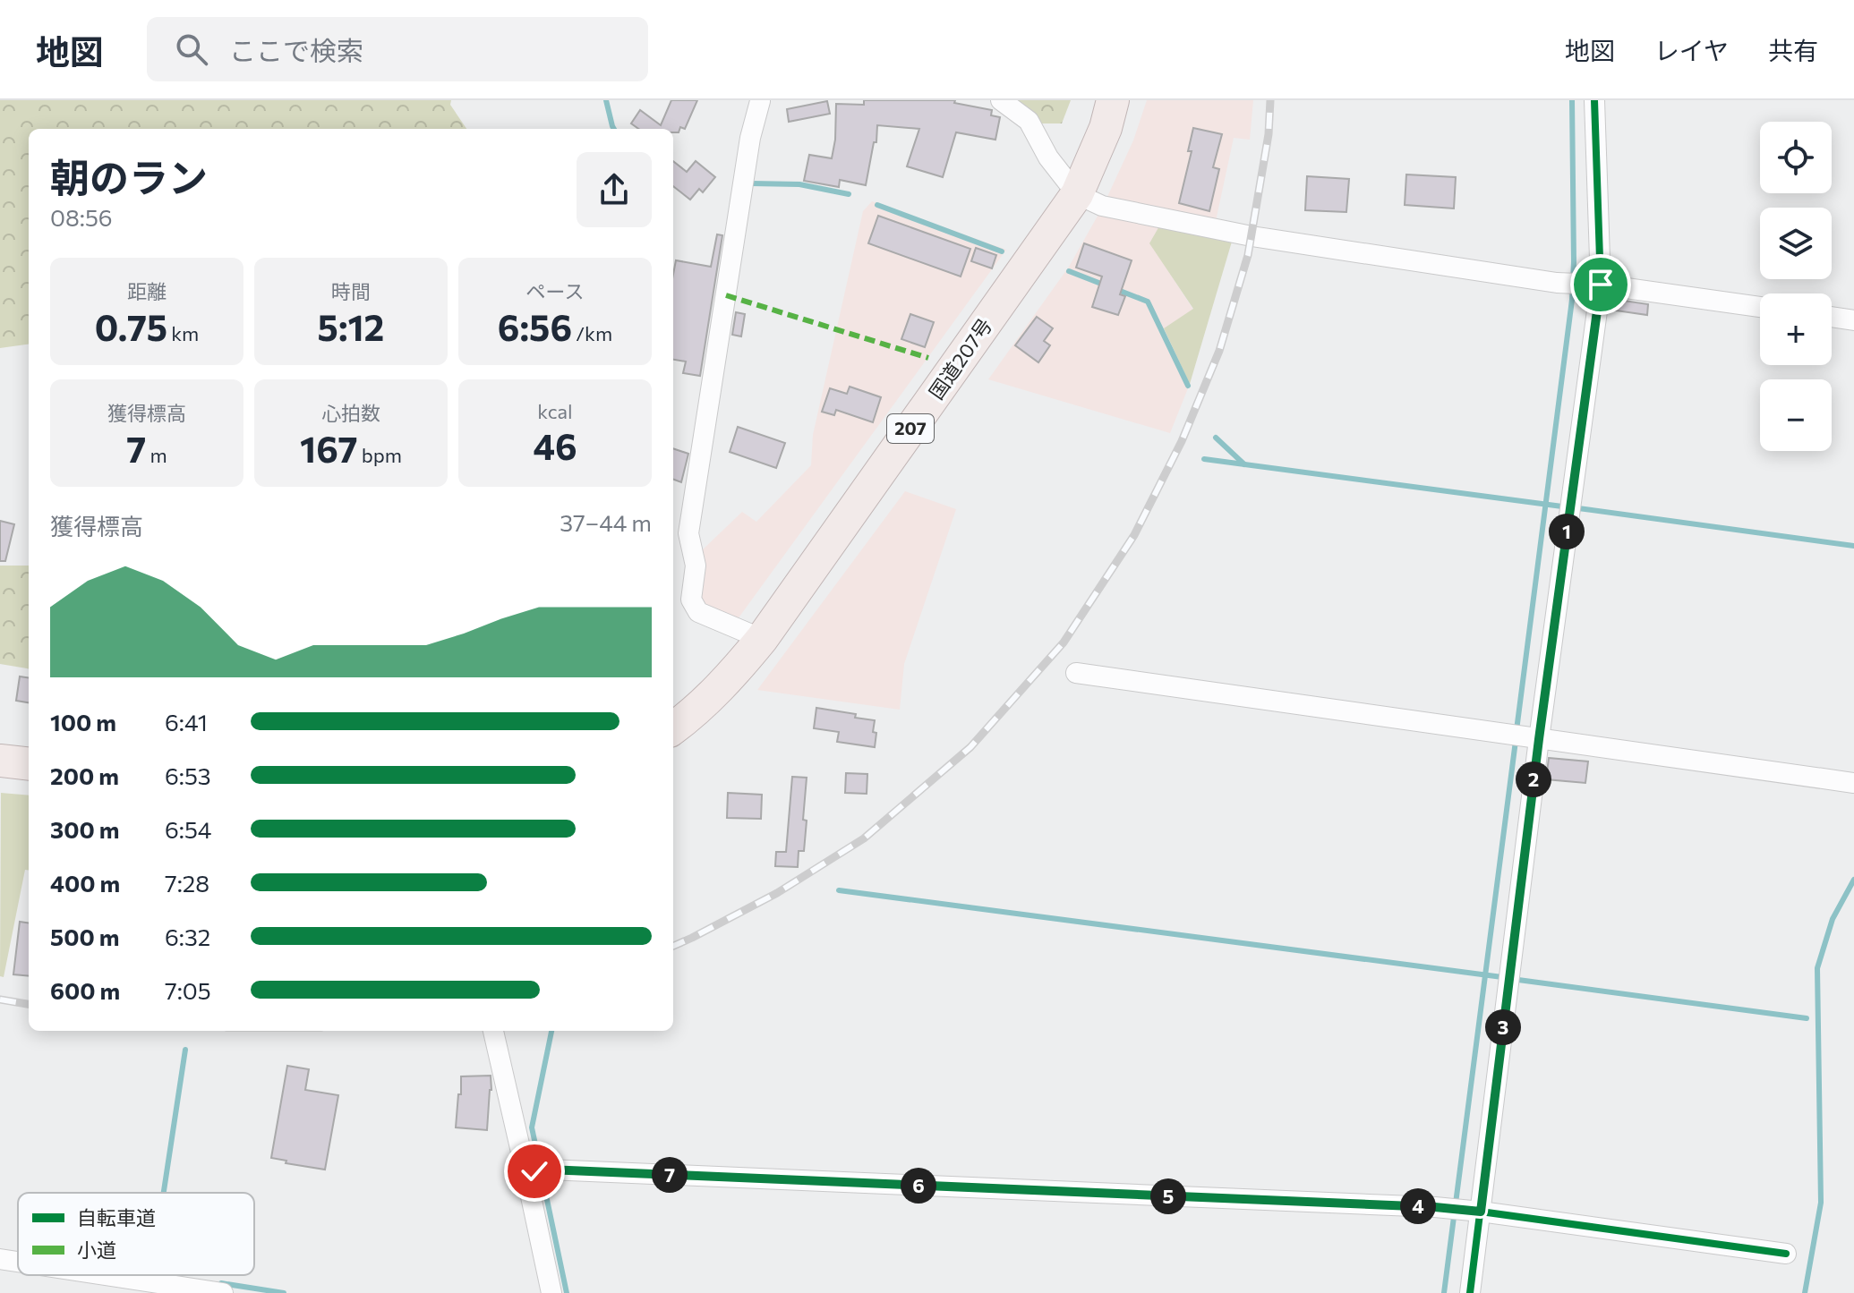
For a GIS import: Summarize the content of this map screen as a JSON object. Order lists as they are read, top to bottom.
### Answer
{
  "streets": {
    "highway": ["国道207号", "207"]
  },
  "legend": ["自転車道", "小道"],
  "page": {
    "header": "地図",
    "search": "ここで検索",
    "nav": ["地図", "レイヤ", "共有"],
    "map_buttons": ["+", "−"],
    "heading": ["朝のラン", "08:56"],
    "stats": [
      ["距離", "0.75 km"],
      ["時間", "5:12"],
      ["ペース", "6:56 /km"],
      ["獲得標高", "7 m"],
      ["心拍数", "167 bpm"],
      ["kcal", "46"]
    ],
    "chart": ["獲得標高", "37–44 m"],
    "pins": [
      "1",
      "2",
      "3",
      "7",
      "6",
      "5",
      "4"
    ],
    "list": [
      {
        "name": "100 m",
        "note": "6:41"
      },
      {
        "name": "200 m",
        "note": "6:53"
      },
      {
        "name": "300 m",
        "note": "6:54"
      },
      {
        "name": "400 m",
        "note": "7:28"
      },
      {
        "name": "500 m",
        "note": "6:32"
      },
      {
        "name": "600 m",
        "note": "7:05"
      }
    ]
  }
}
